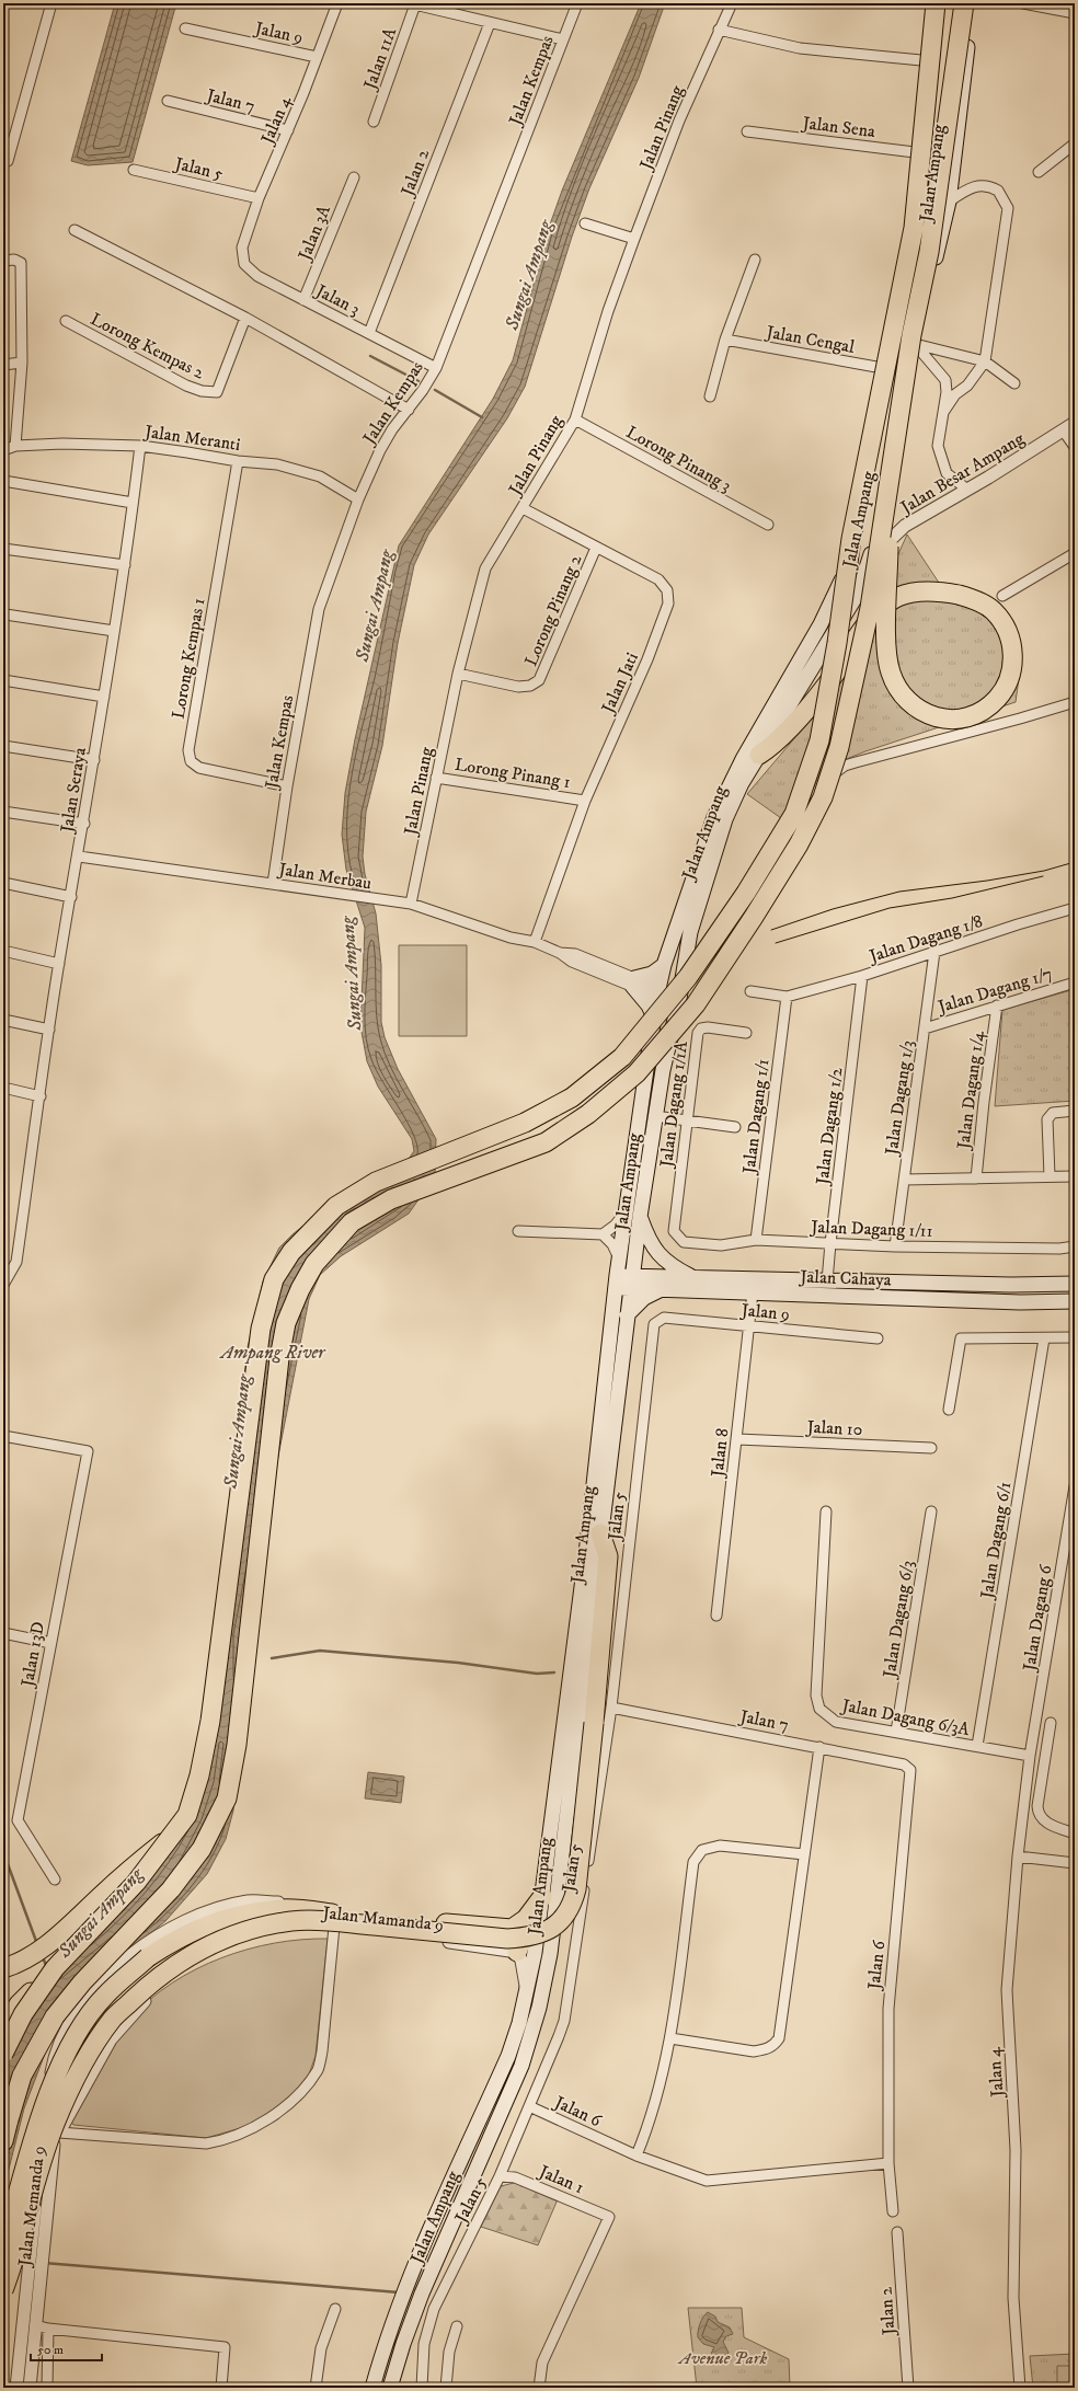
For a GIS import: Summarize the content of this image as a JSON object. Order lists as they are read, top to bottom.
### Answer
{
  "streets": {
    "main road": ["Jalan Ampang", "Jalan Cahaya"],
    "street": [
      "Jalan 9",
      "Jalan 11A",
      "Jalan Kempas",
      "Jalan 7",
      "Jalan 4",
      "Jalan Sena",
      "Jalan Pinang",
      "Jalan 5",
      "Jalan 2",
      "Jalan 3A",
      "Jalan 3",
      "Jalan Cengal",
      "Lorong Kempas 2",
      "Jalan Meranti",
      "Lorong Pinang 3",
      "Jalan Besar Ampang",
      "Lorong Pinang 2",
      "Lorong Kempas 1",
      "Jalan Jati",
      "Lorong Pinang 1",
      "Jalan Seraya",
      "Jalan Merbau",
      "Jalan Dagang 1/8",
      "Jalan Dagang 1/7",
      "Jalan Dagang 1/4",
      "Jalan Dagang 1/3",
      "Jalan Dagang 1/1A",
      "Jalan Dagang 1/1",
      "Jalan Dagang 1/2",
      "Jalan Dagang 1/11",
      "Jalan 10",
      "Jalan 8",
      "Jalan Dagang 6/1",
      "Jalan Dagang 6",
      "Jalan Dagang 6/3",
      "Jalan 13D",
      "Jalan Dagang 6/3A",
      "Jalan Mamanda 9",
      "Jalan 6",
      "Jalan 1",
      "Jalan Memanda 9"
    ]
  },
  "crossings": [
    ["Jalan 9", "Jalan 4"],
    ["Jalan 9", "Jalan 5"],
    ["Jalan 9", "Jalan 8"],
    ["Jalan Kempas", "Jalan 3"],
    ["Jalan Kempas", "Jalan Meranti"],
    ["Jalan Kempas", "Lorong Kempas 1"],
    ["Jalan Kempas", "Jalan Merbau"],
    ["Jalan 7", "Jalan 4"],
    ["Jalan 7", "Jalan 5"],
    ["Jalan 7", "Jalan 6"],
    ["Jalan 4", "Jalan 5"],
    ["Jalan 4", "Jalan 3"],
    ["Jalan 4", "Jalan Dagang 6"],
    ["Jalan 4", "Jalan Dagang 6/3A"],
    ["Jalan Sena", "Jalan Ampang"],
    ["Jalan Pinang", "Lorong Pinang 3"],
    ["Jalan Pinang", "Lorong Pinang 2"],
    ["Jalan Pinang", "Jalan Jati"],
    ["Jalan Pinang", "Lorong Pinang 1"],
    ["Jalan Pinang", "Jalan Merbau"],
    ["Jalan 5", "Jalan 6"],
    ["Jalan 5", "Jalan 1"],
    ["Jalan 2", "Jalan 3"],
    ["Jalan Ampang", "Jalan Cengal"],
    ["Jalan Ampang", "Jalan Besar Ampang"],
    ["Jalan Ampang", "Jalan Merbau"],
    ["Jalan Ampang", "Jalan Cahaya"],
    ["Jalan 3A", "Jalan 3"],
    ["Jalan Meranti", "Lorong Kempas 1"],
    ["Jalan Meranti", "Jalan Seraya"],
    ["Lorong Pinang 2", "Jalan Jati"],
    ["Jalan Jati", "Lorong Pinang 1"],
    ["Jalan Jati", "Jalan Merbau"],
    ["Jalan Seraya", "Jalan Merbau"],
    ["Jalan Dagang 1/8", "Jalan Dagang 1/3"],
    ["Jalan Dagang 1/8", "Jalan Dagang 1/1"],
    ["Jalan Dagang 1/8", "Jalan Dagang 1/2"],
    ["Jalan Dagang 1/7", "Jalan Dagang 1/4"],
    ["Jalan Dagang 1/7", "Jalan Dagang 1/3"],
    ["Jalan Dagang 1/3", "Jalan Dagang 1/11"],
    ["Jalan Dagang 1/1A", "Jalan Dagang 1/11"],
    ["Jalan Dagang 1/1", "Jalan Dagang 1/11"],
    ["Jalan Dagang 1/2", "Jalan Dagang 1/11"],
    ["Jalan Dagang 1/2", "Jalan Cahaya"],
    ["Jalan Cahaya", "Jalan 8"],
    ["Jalan 10", "Jalan 8"],
    ["Jalan Dagang 6/1", "Jalan Dagang 6/3A"],
    ["Jalan Dagang 6", "Jalan Dagang 6/3A"],
    ["Jalan Dagang 6/3", "Jalan Dagang 6/3A"],
    ["Jalan Mamanda 9", "Jalan Memanda 9"]
  ],
  "water": ["Sungai Ampang", "Ampang River"],
  "parks": ["Avenue Park"],
  "scale_bar": "50 m"
}
